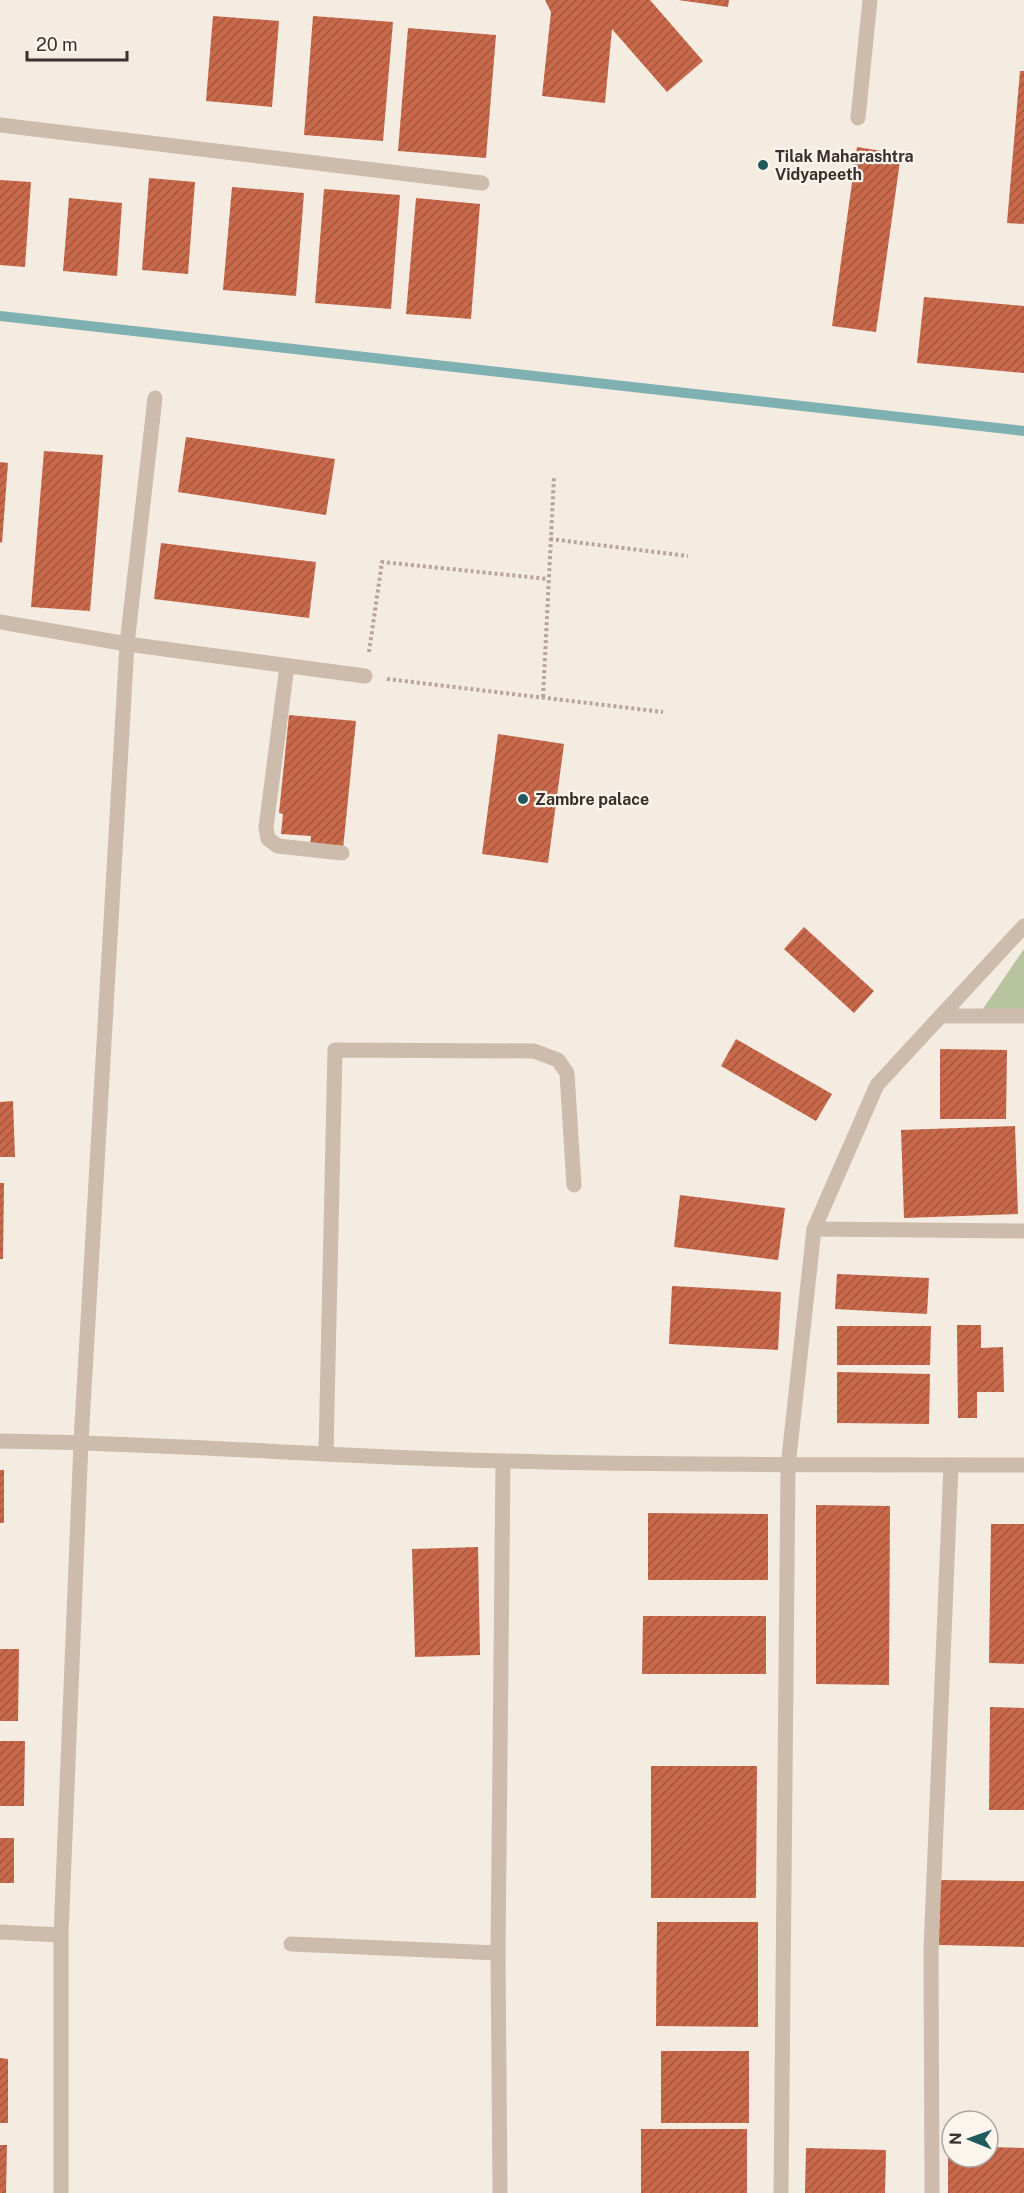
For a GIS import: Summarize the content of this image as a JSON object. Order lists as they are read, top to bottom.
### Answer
{
  "places": ["Tilak Maharashtra Vidyapeeth", "Zambre palace"],
  "scale_bar": "20 m",
  "north": "left"
}
